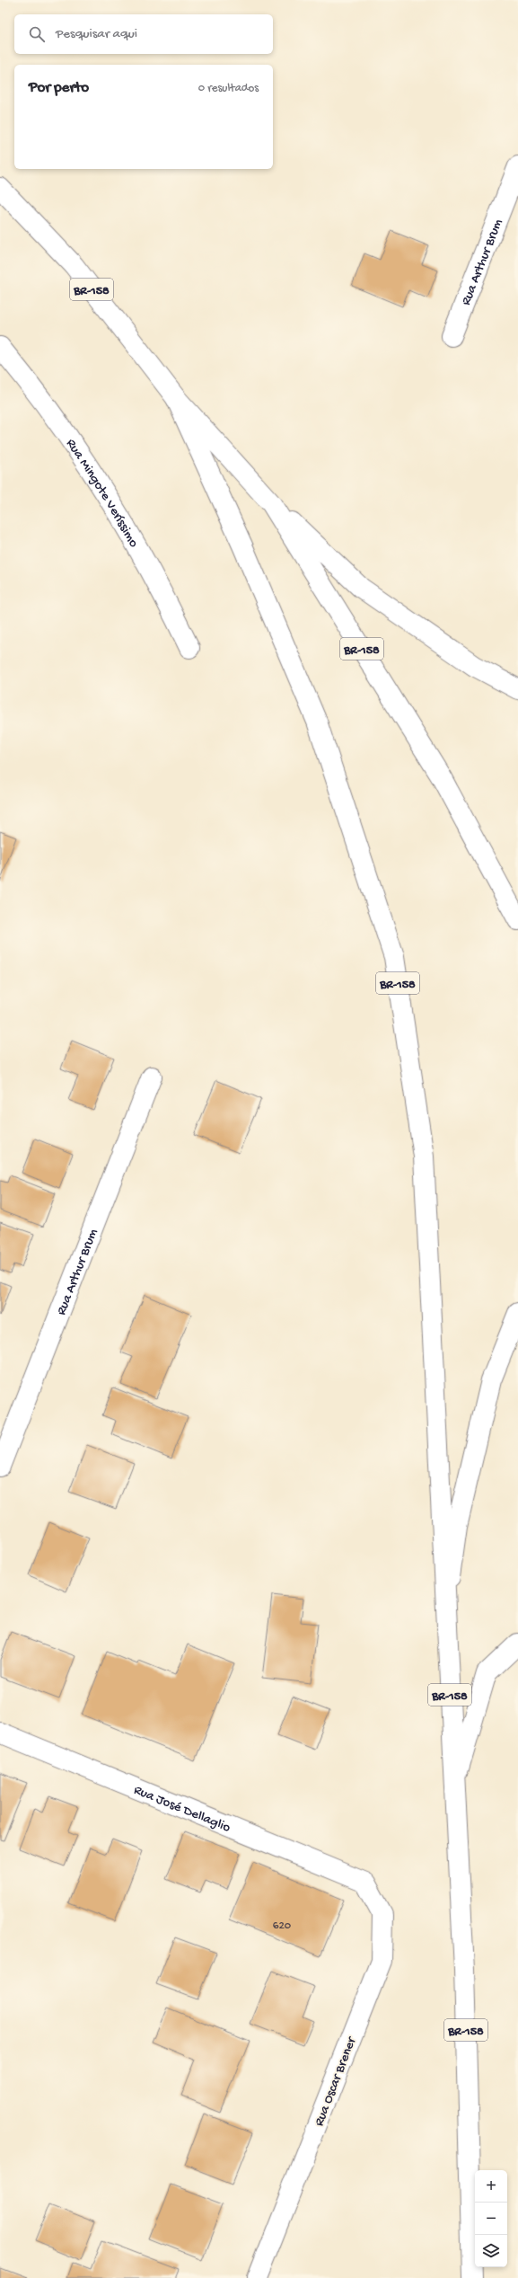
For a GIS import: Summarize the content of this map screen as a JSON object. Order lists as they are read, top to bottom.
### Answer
{
  "streets": {
    "main road": [
      "Rua Arthur Brum",
      "BR-158",
      "Rua Mingote Veríssimo",
      "Rua José Dellaglio",
      "Rua Oscar Brener"
    ]
  },
  "crossings": [
    ["Rua José Dellaglio", "Rua Oscar Brener"]
  ],
  "house_numbers": ["620"],
  "page": {
    "search": "Pesquisar aqui",
    "heading": ["Por perto", "0 resultados"],
    "map_buttons": ["+", "−"]
  }
}
